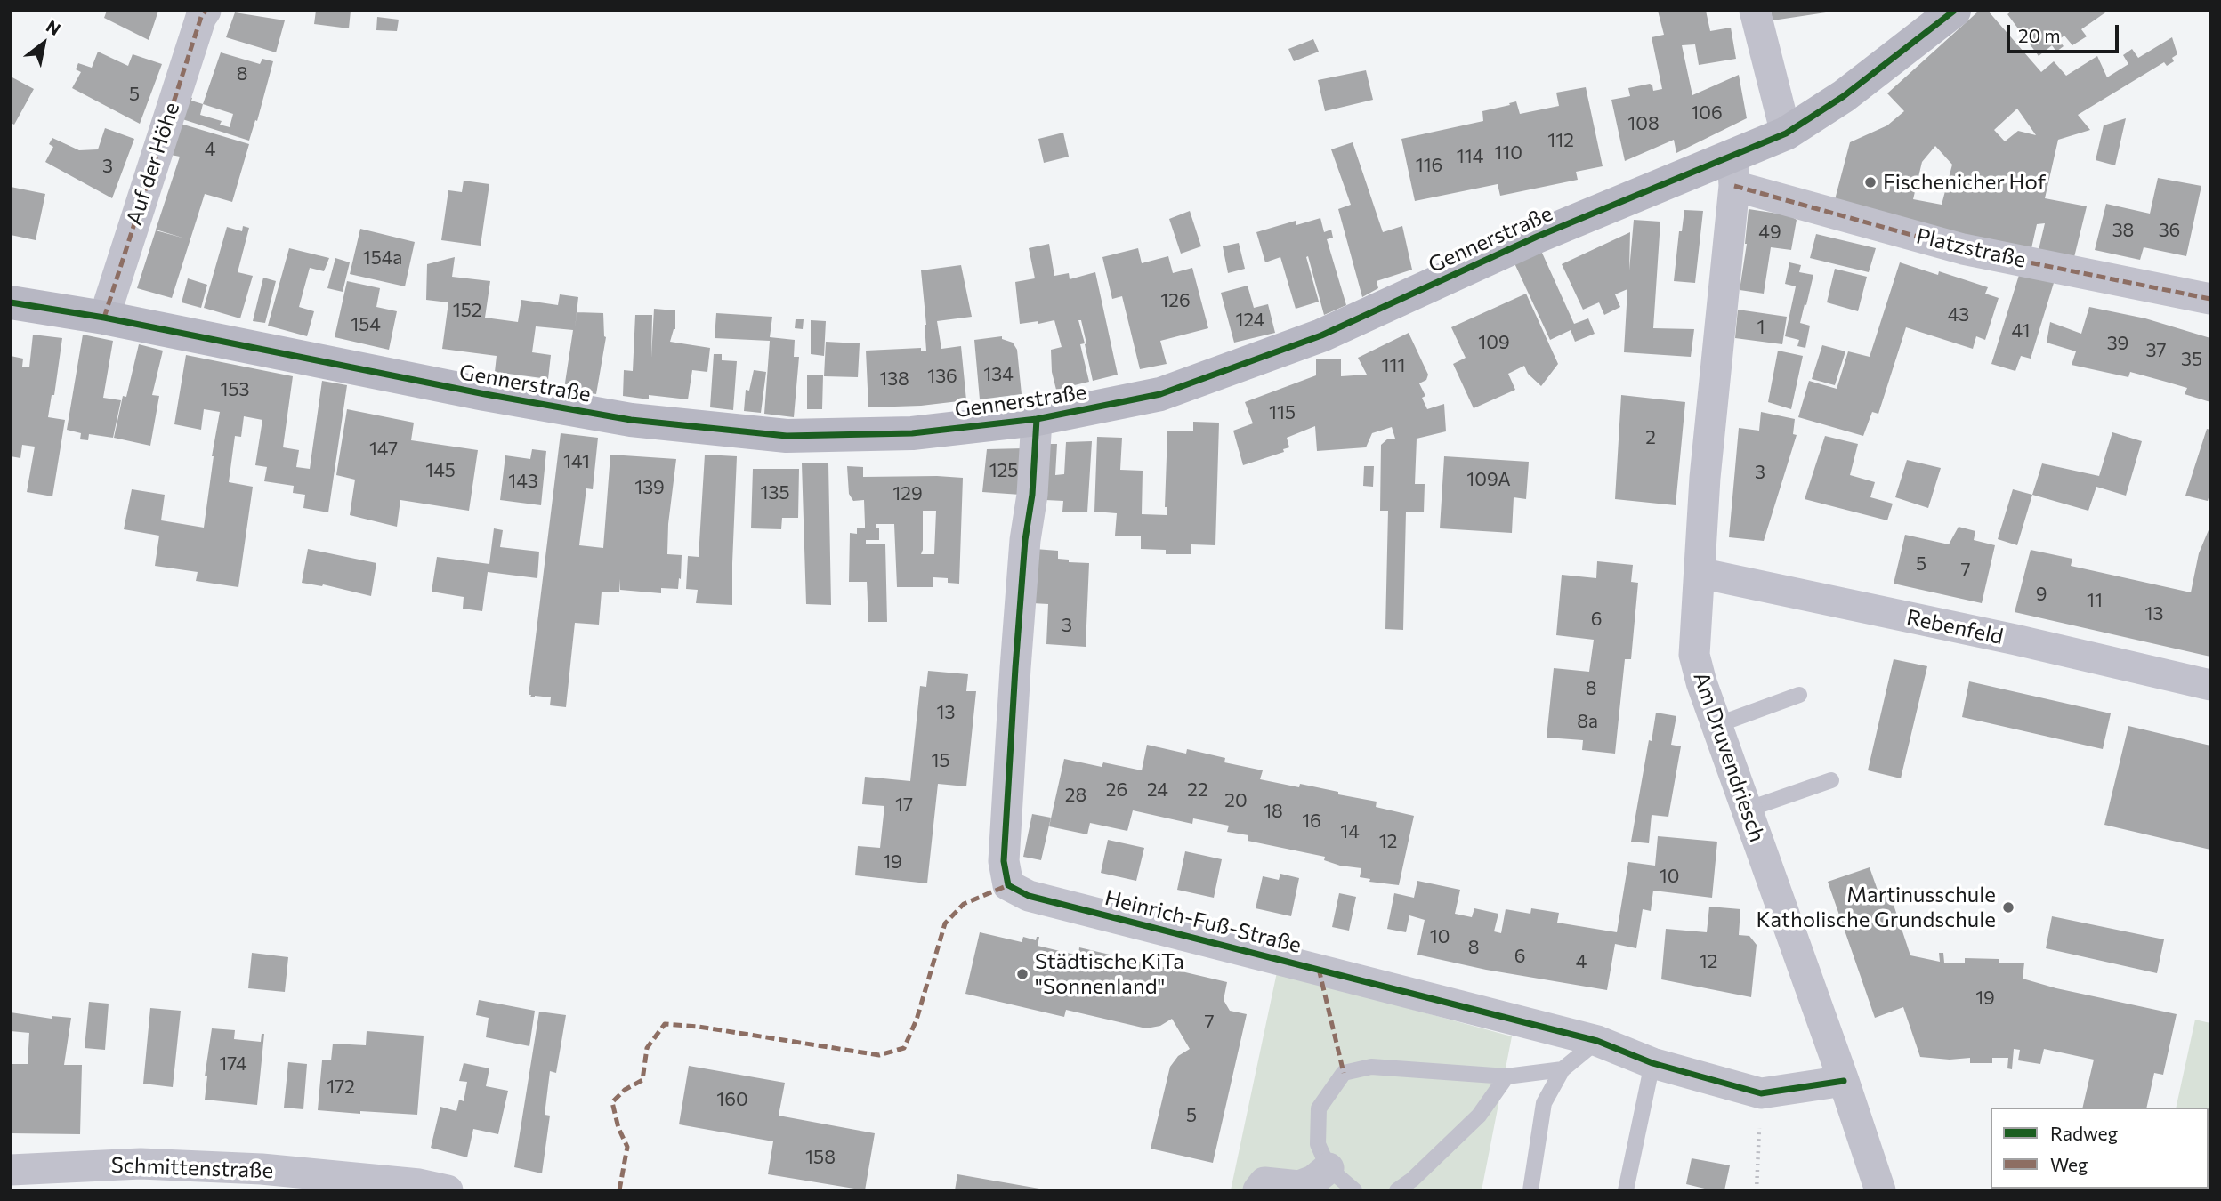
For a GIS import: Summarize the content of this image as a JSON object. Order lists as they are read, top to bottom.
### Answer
{
  "streets": {
    "street": [
      "Auf der Höhe",
      "Gennerstraße",
      "Platzstraße",
      "Rebenfeld",
      "Am Druvendriesch",
      "Heinrich-Fuß-Straße",
      "Schmittenstraße"
    ]
  },
  "crossings": [
    ["Auf der Höhe", "Gennerstraße"],
    ["Gennerstraße", "Platzstraße"],
    ["Gennerstraße", "Am Druvendriesch"],
    ["Gennerstraße", "Heinrich-Fuß-Straße"],
    ["Platzstraße", "Am Druvendriesch"],
    ["Rebenfeld", "Am Druvendriesch"],
    ["Am Druvendriesch", "Heinrich-Fuß-Straße"]
  ],
  "places": ["Fischenicher Hof", "Martinusschule Katholische Grundschule", "Städtische KiTa \"Sonnenland\""],
  "house_numbers": [
    "8",
    "5",
    "106",
    "108",
    "112",
    "4",
    "110",
    "114",
    "116",
    "3",
    "38",
    "36",
    "49",
    "154a",
    "126",
    "152",
    "43",
    "124",
    "154",
    "1",
    "41",
    "109",
    "39",
    "37",
    "35",
    "111",
    "134",
    "136",
    "138",
    "153",
    "115",
    "2",
    "147",
    "141",
    "145",
    "125",
    "3",
    "109A",
    "143",
    "139",
    "135",
    "129",
    "5",
    "7",
    "9",
    "11",
    "13",
    "6",
    "3",
    "8",
    "13",
    "8a",
    "15",
    "26",
    "24",
    "22",
    "28",
    "20",
    "17",
    "18",
    "16",
    "14",
    "12",
    "19",
    "10",
    "10",
    "8",
    "6",
    "4",
    "12",
    "19",
    "7",
    "174",
    "172",
    "160",
    "5",
    "158"
  ],
  "legend": ["Radweg", "Weg"],
  "scale_bar": "20 m",
  "north": "top right"
}
